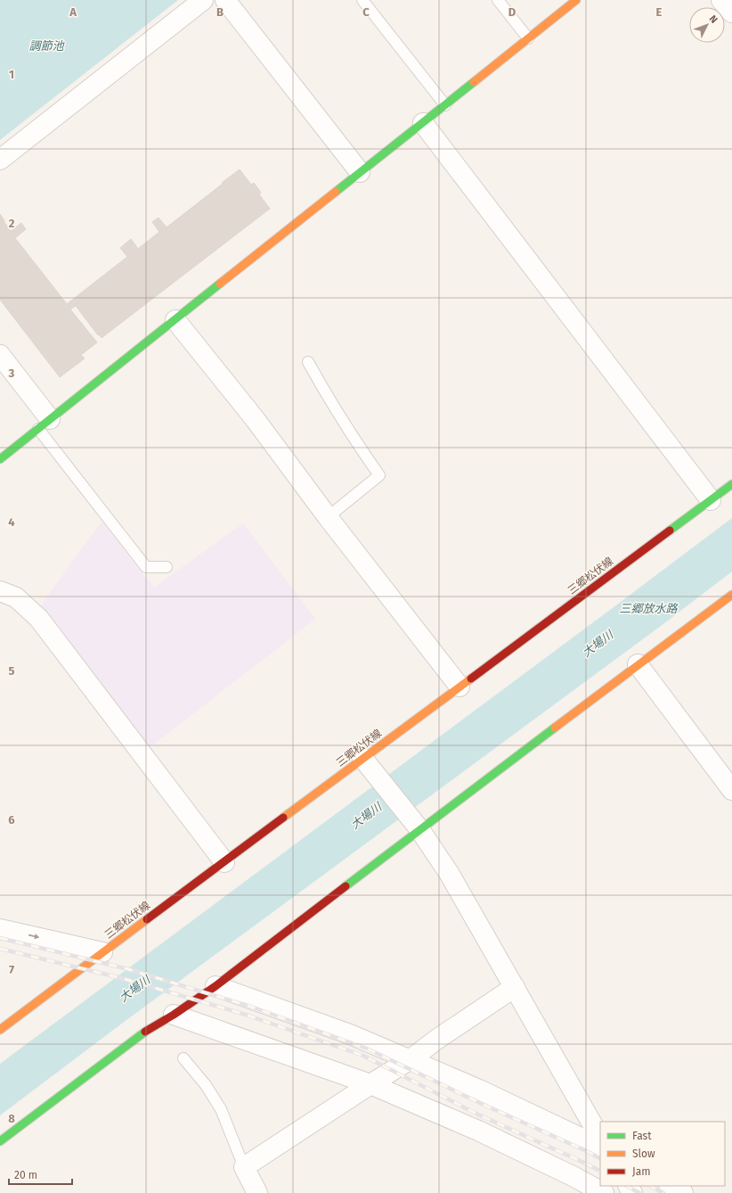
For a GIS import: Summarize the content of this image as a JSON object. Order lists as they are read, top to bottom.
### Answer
{
  "streets": {
    "street": ["三郷松伏線"]
  },
  "water": ["調節池", "三郷放水路", "大場川"],
  "legend": ["Fast", "Slow", "Jam"],
  "scale_bar": "20 m",
  "north": "top right",
  "grid": {
    "columns": [
      "A",
      "B",
      "C",
      "D",
      "E"
    ],
    "rows": [
      "1",
      "2",
      "3",
      "4",
      "5",
      "6",
      "7",
      "8"
    ]
  }
}
